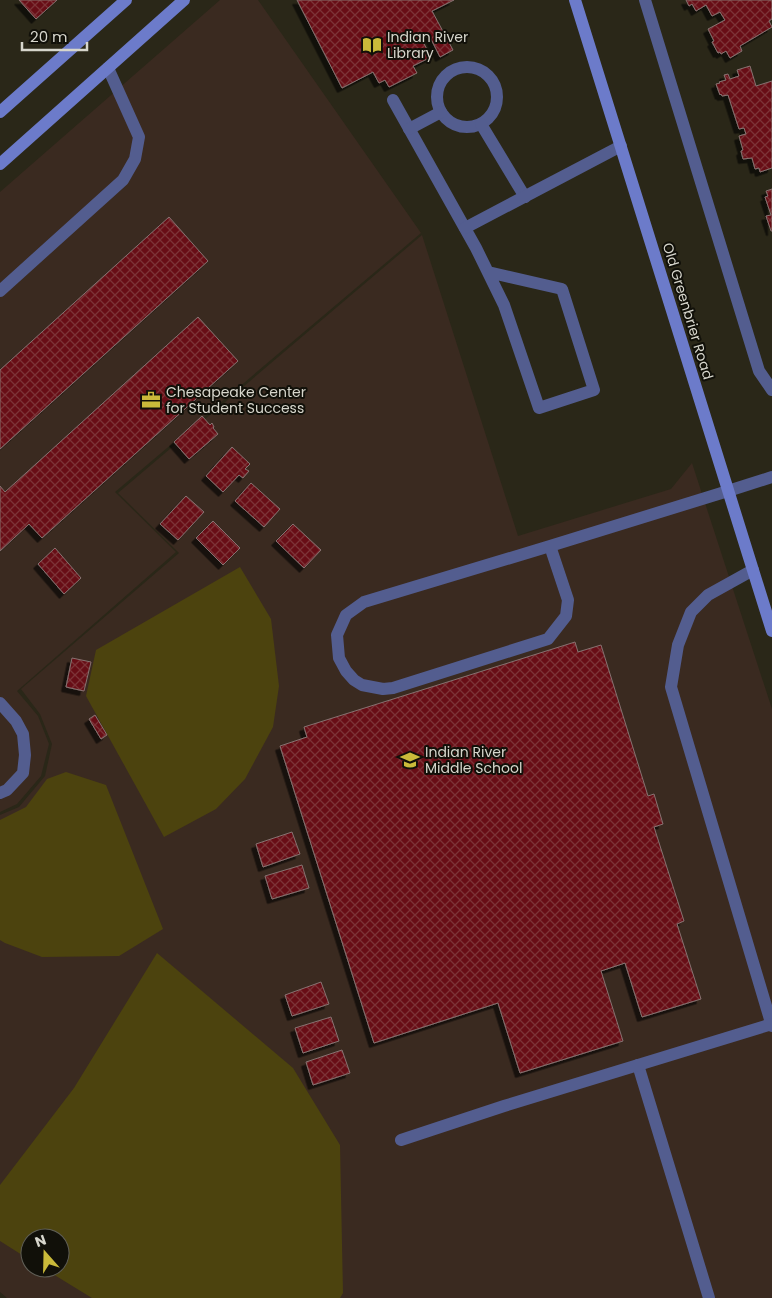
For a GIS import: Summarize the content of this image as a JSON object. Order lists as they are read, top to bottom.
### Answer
{
  "streets": {
    "street": ["Old Greenbrier Road"]
  },
  "places": {
    "library": ["Indian River Library"],
    "office": ["Chesapeake Center for Student Success"],
    "school or university": ["Indian River Middle School"]
  },
  "scale_bar": "20 m",
  "north": "top"
}
